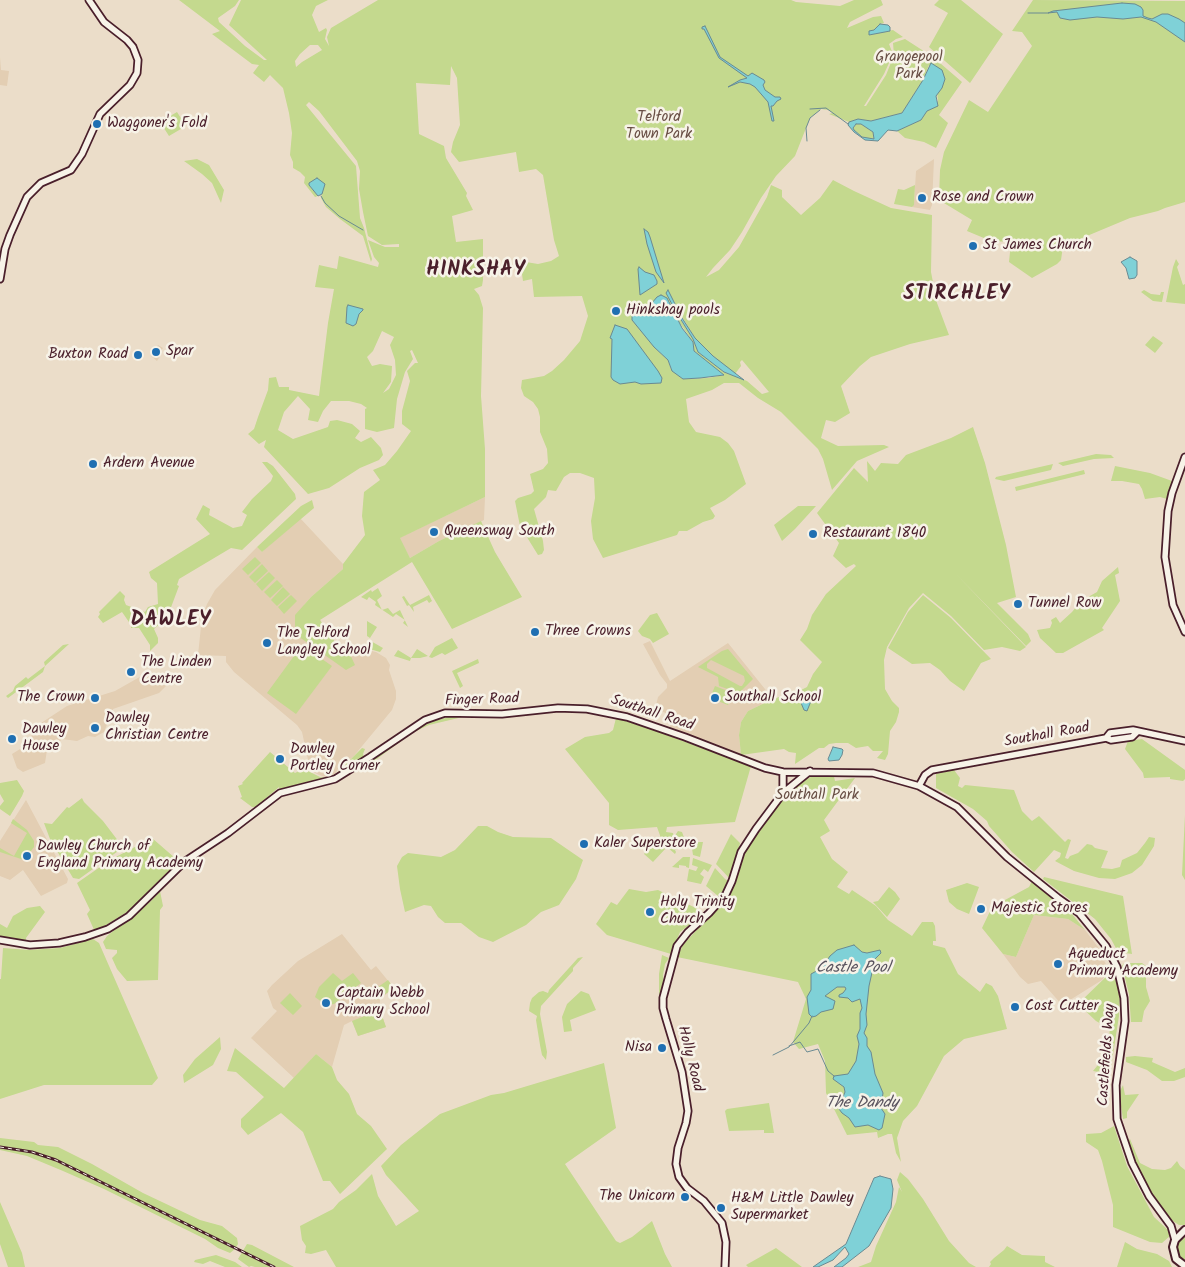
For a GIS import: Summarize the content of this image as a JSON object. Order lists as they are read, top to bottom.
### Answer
{
  "streets": {
    "main road": [
      "Finger Road",
      "Southall Road",
      "Castlefields Way",
      "Holly Road"
    ]
  },
  "crossings": [
    ["Finger Road", "Southall Road"],
    ["Southall Road", "Castlefields Way"],
    ["Southall Road", "Holly Road"],
    ["Castlefields Way", "Holly Road"]
  ],
  "districts": ["HINKSHAY", "STIRCHLEY", "DAWLEY"],
  "water": ["Castle Pool", "The Dandy"],
  "parks": ["Grangepool Park", "Telford Town Park", "Southall Park"],
  "places": [
    "Waggoner's Fold",
    "Rose and Crown",
    "St James Church",
    "Hinkshay pools",
    "Spar",
    "Buxton Road",
    "Ardern Avenue",
    "Queensway South",
    "Restaurant 1840",
    "Tunnel Row",
    "Three Crowns",
    "The Telford Langley School",
    "The Linden Centre",
    "The Crown",
    "Southall School",
    "Dawley Christian Centre",
    "Dawley House",
    "Dawley Portley Corner",
    "Kaler Superstore",
    "Dawley Church of England Primary Academy",
    "Majestic Stores",
    "Holy Trinity Church",
    "Aqueduct Primary Academy",
    "Captain Webb Primary School",
    "Cost Cutter",
    "Nisa",
    "The Unicorn",
    "H&M Little Dawley Supermarket"
  ]
}
